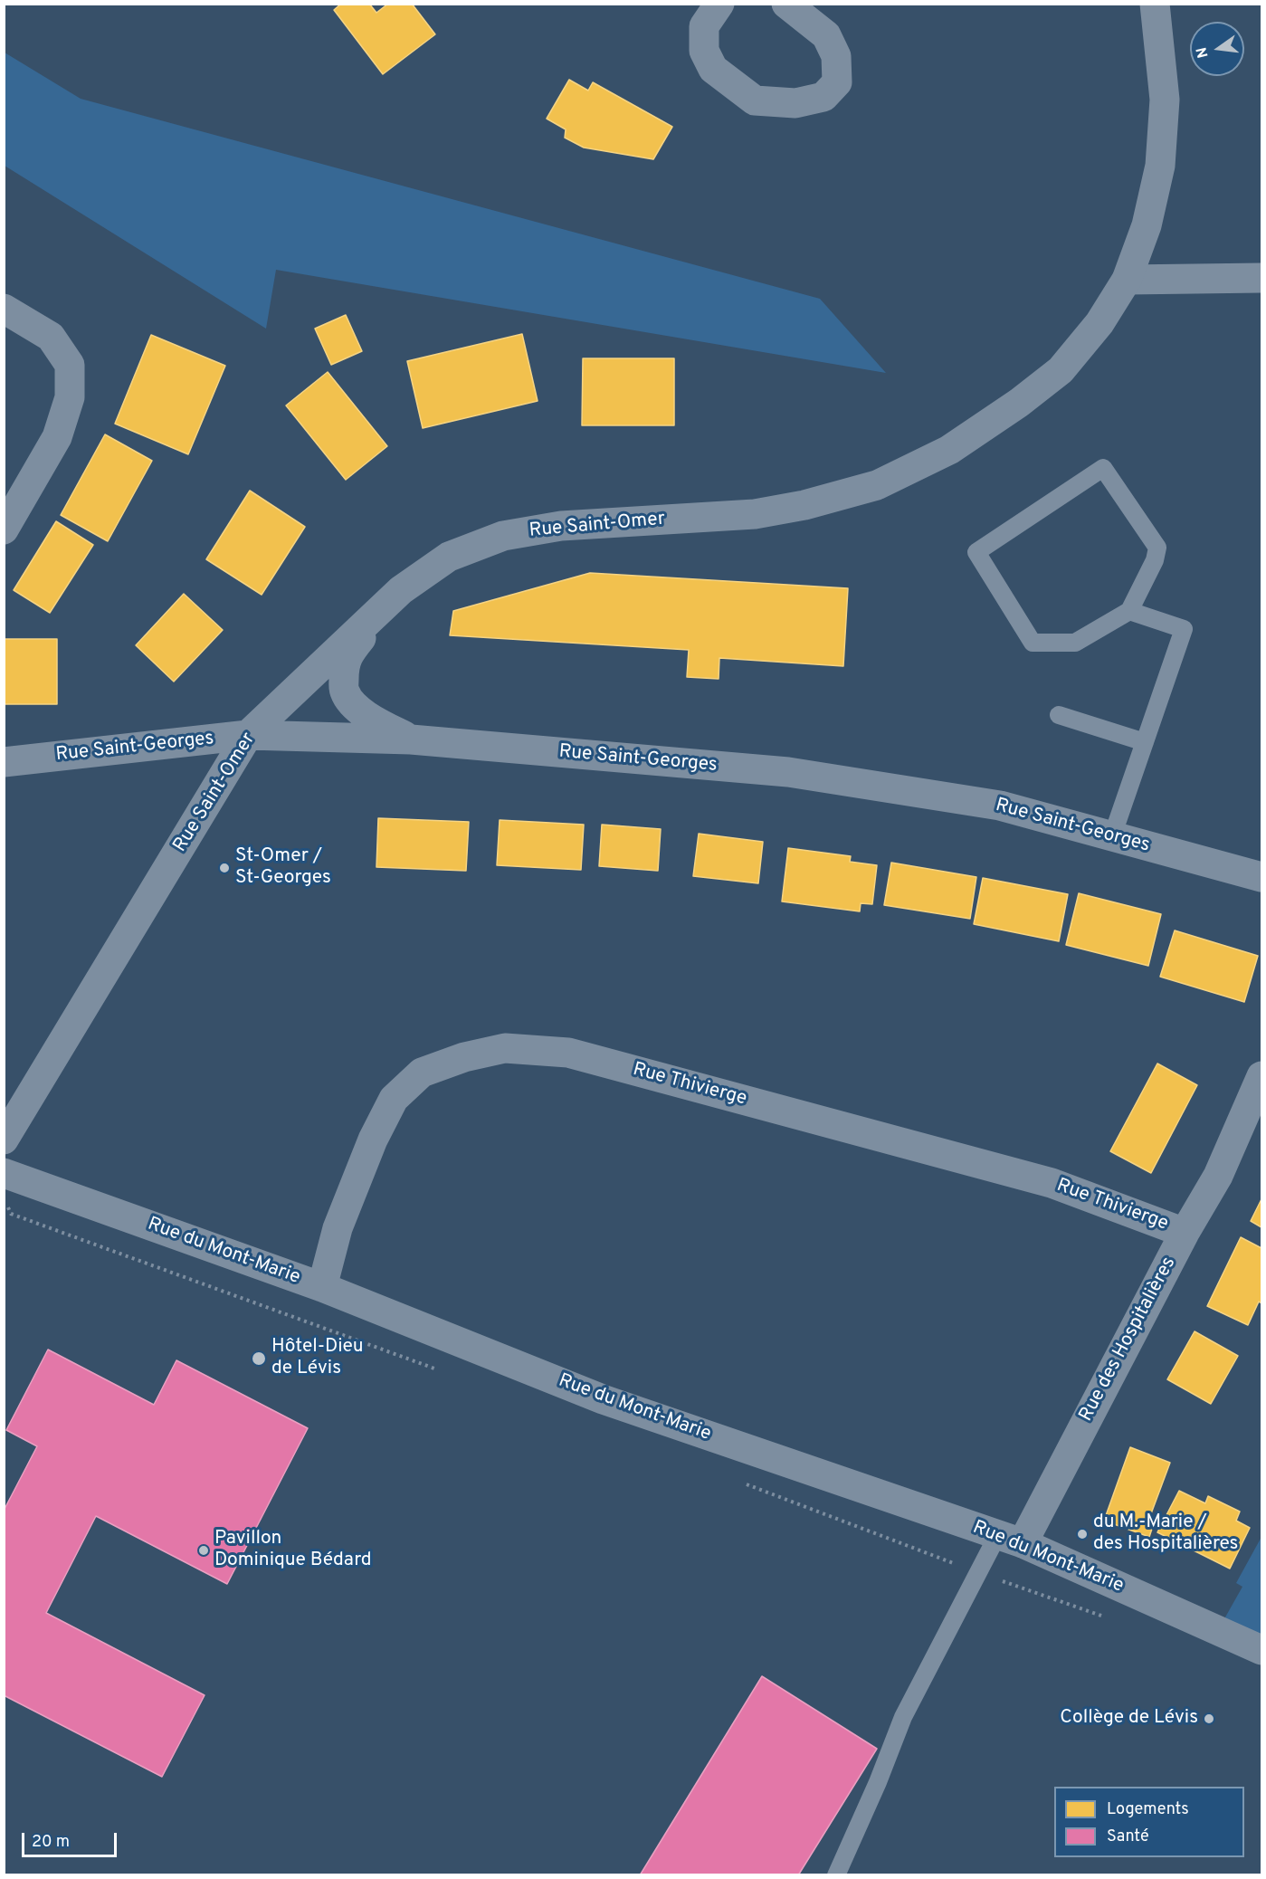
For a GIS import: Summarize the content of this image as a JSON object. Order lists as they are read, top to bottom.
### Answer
{
  "streets": {
    "street": [
      "Rue Saint-Omer",
      "Rue Saint-Georges",
      "Rue Thivierge",
      "Rue du Mont-Marie",
      "Rue des Hospitalières"
    ]
  },
  "crossings": [
    ["Rue Saint-Omer", "Rue Saint-Georges"],
    ["Rue Thivierge", "Rue du Mont-Marie"],
    ["Rue Thivierge", "Rue des Hospitalières"],
    ["Rue du Mont-Marie", "Rue des Hospitalières"]
  ],
  "places": [
    "St-Omer / St-Georges",
    "Hôtel-Dieu de Lévis",
    "du M.-Marie / des Hospitalières",
    "Pavillon Dominique Bédard",
    "Collège de Lévis"
  ],
  "legend": ["Logements", "Santé"],
  "scale_bar": "20 m",
  "north": "left"
}
